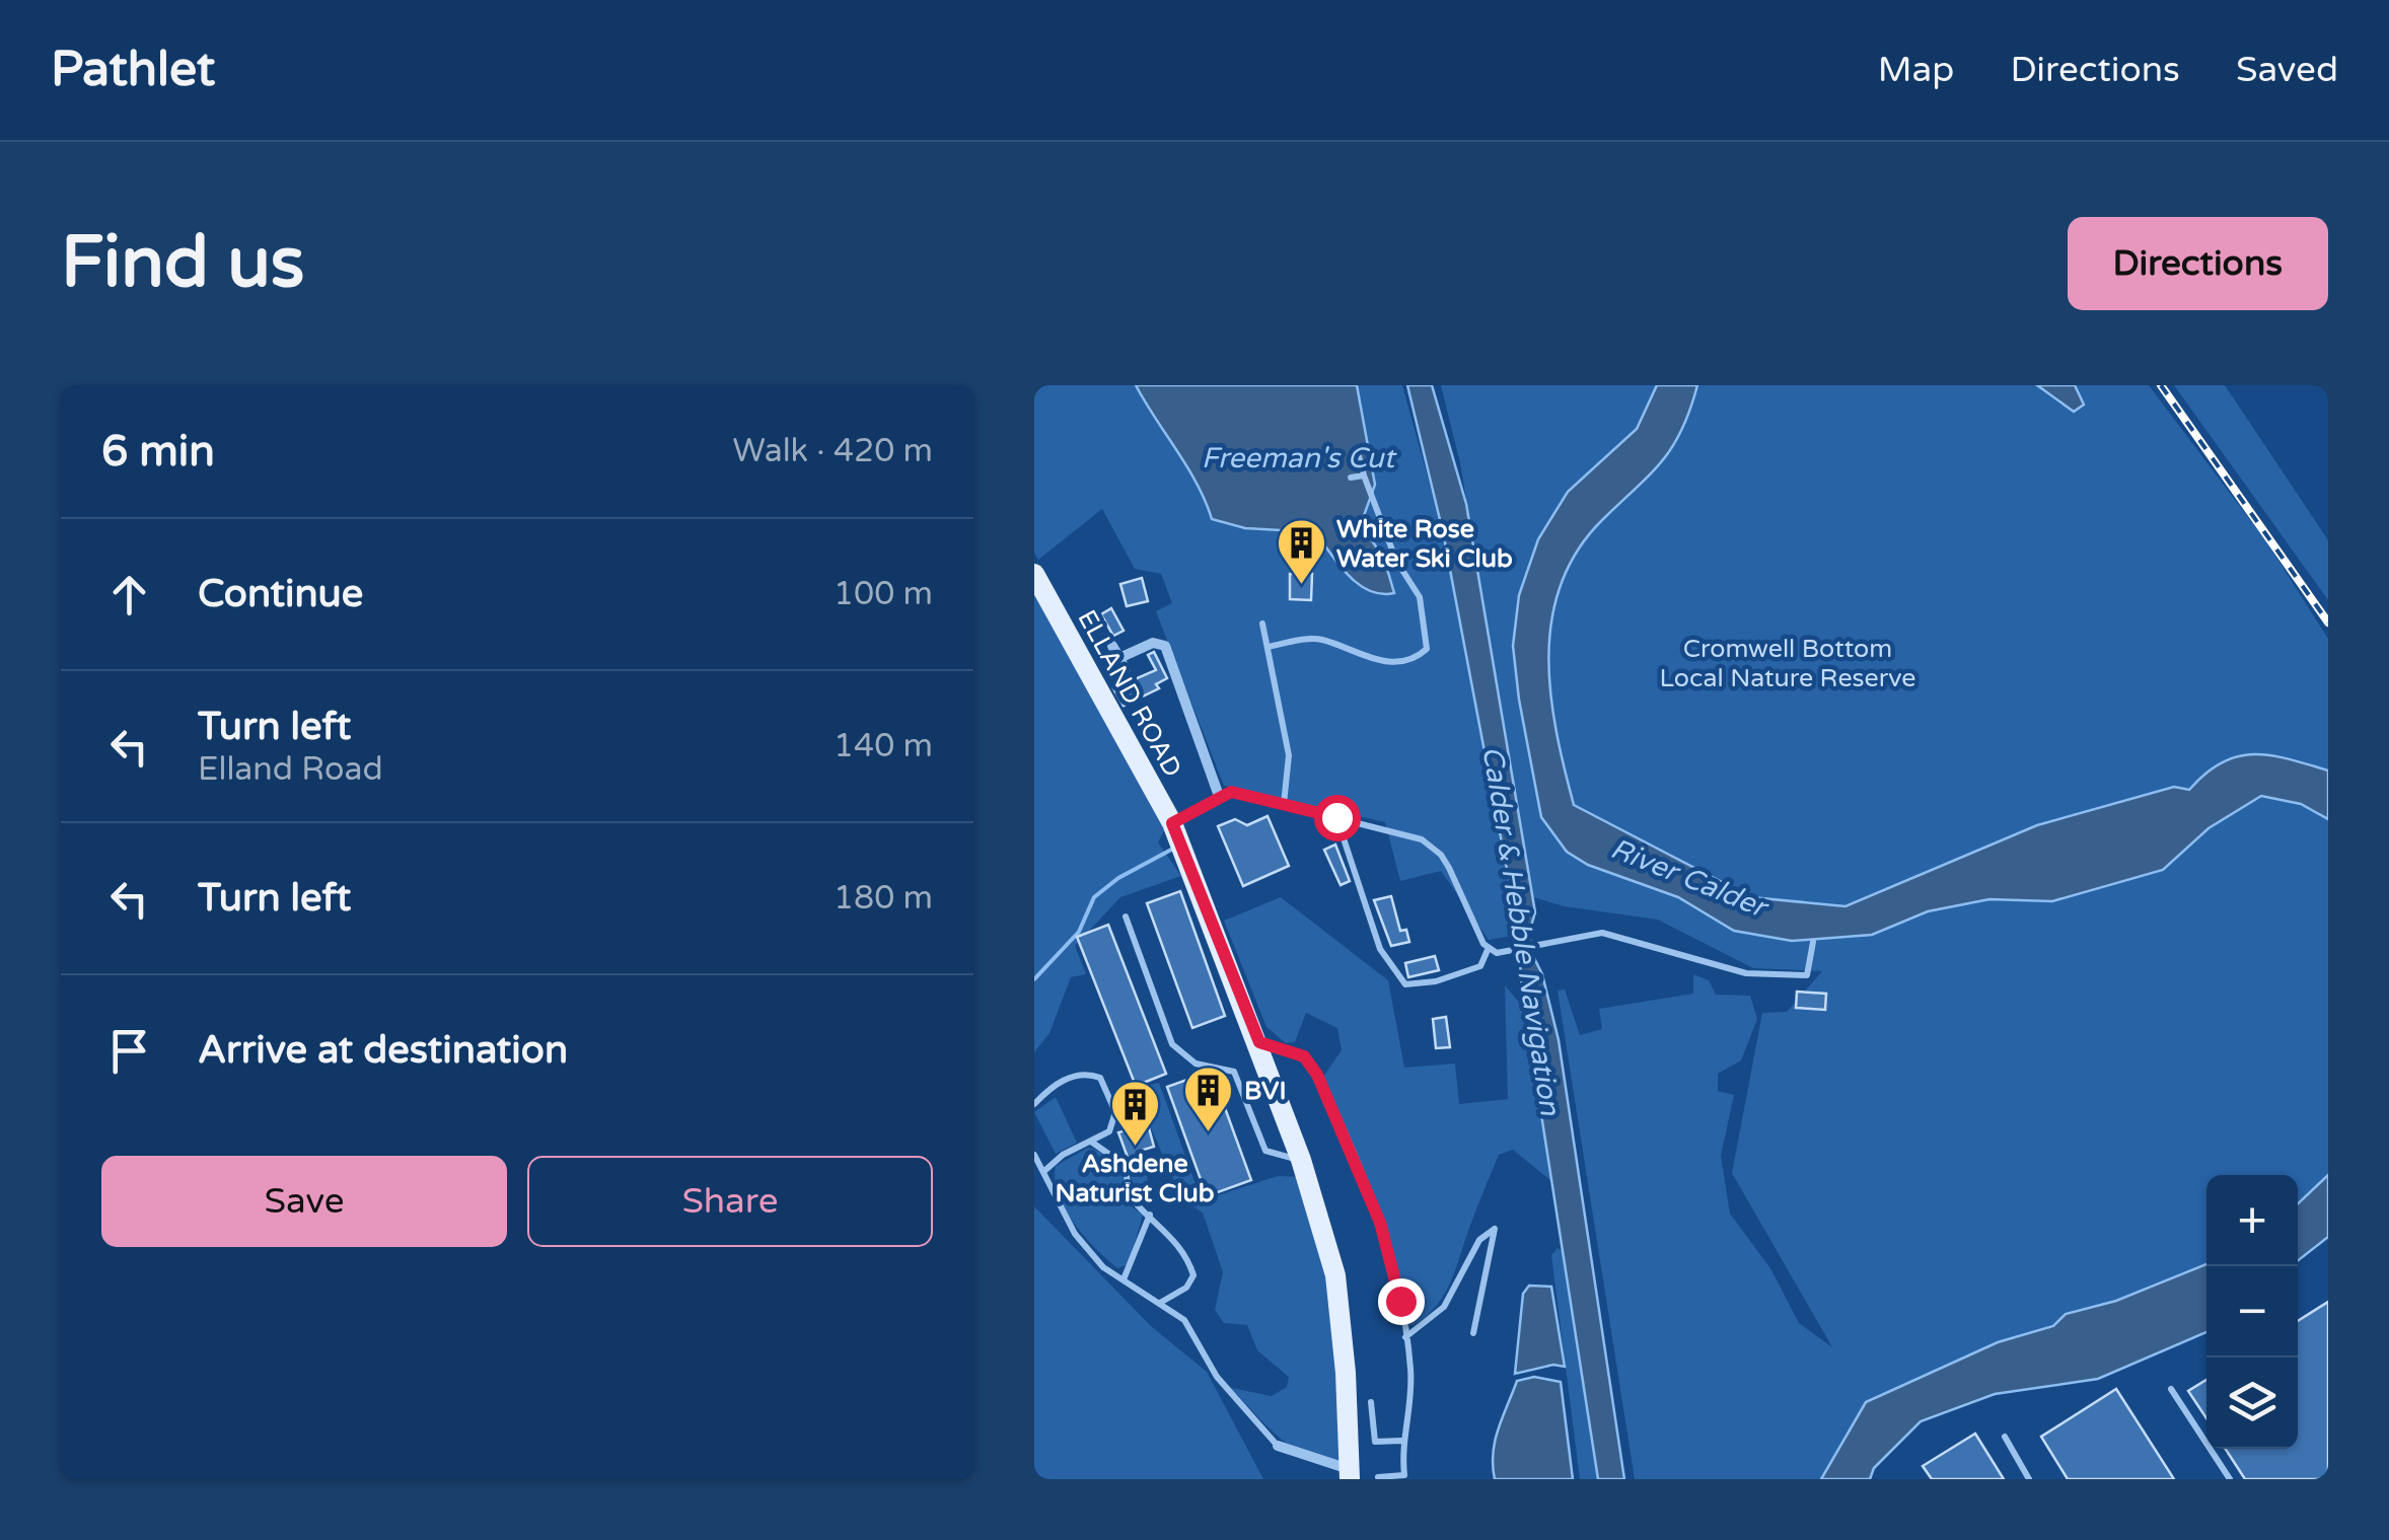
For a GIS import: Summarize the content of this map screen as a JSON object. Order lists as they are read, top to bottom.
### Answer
{
  "streets": {
    "main road": ["ELLAND ROAD"]
  },
  "water": ["Freeman's Cut", "River Calder", "Calder & Hebble Navigation"],
  "parks": ["Cromwell Bottom Local Nature Reserve"],
  "places": {
    "building": ["White Rose Water Ski Club", "BVI", "Ashdene Naturist Club"]
  },
  "page": {
    "header": "Pathlet",
    "nav": ["Map", "Directions", "Saved"],
    "buttons": [
      "Directions",
      ["Save", "Share"]
    ],
    "title": "Find us",
    "heading": ["6 min", "Walk · 420 m"],
    "list": [
      ["Continue", "100 m"],
      ["Turn left", "Elland Road", "140 m"],
      ["Turn left", "180 m"],
      "Arrive at destination"
    ],
    "map_buttons": ["+", "−"]
  }
}
